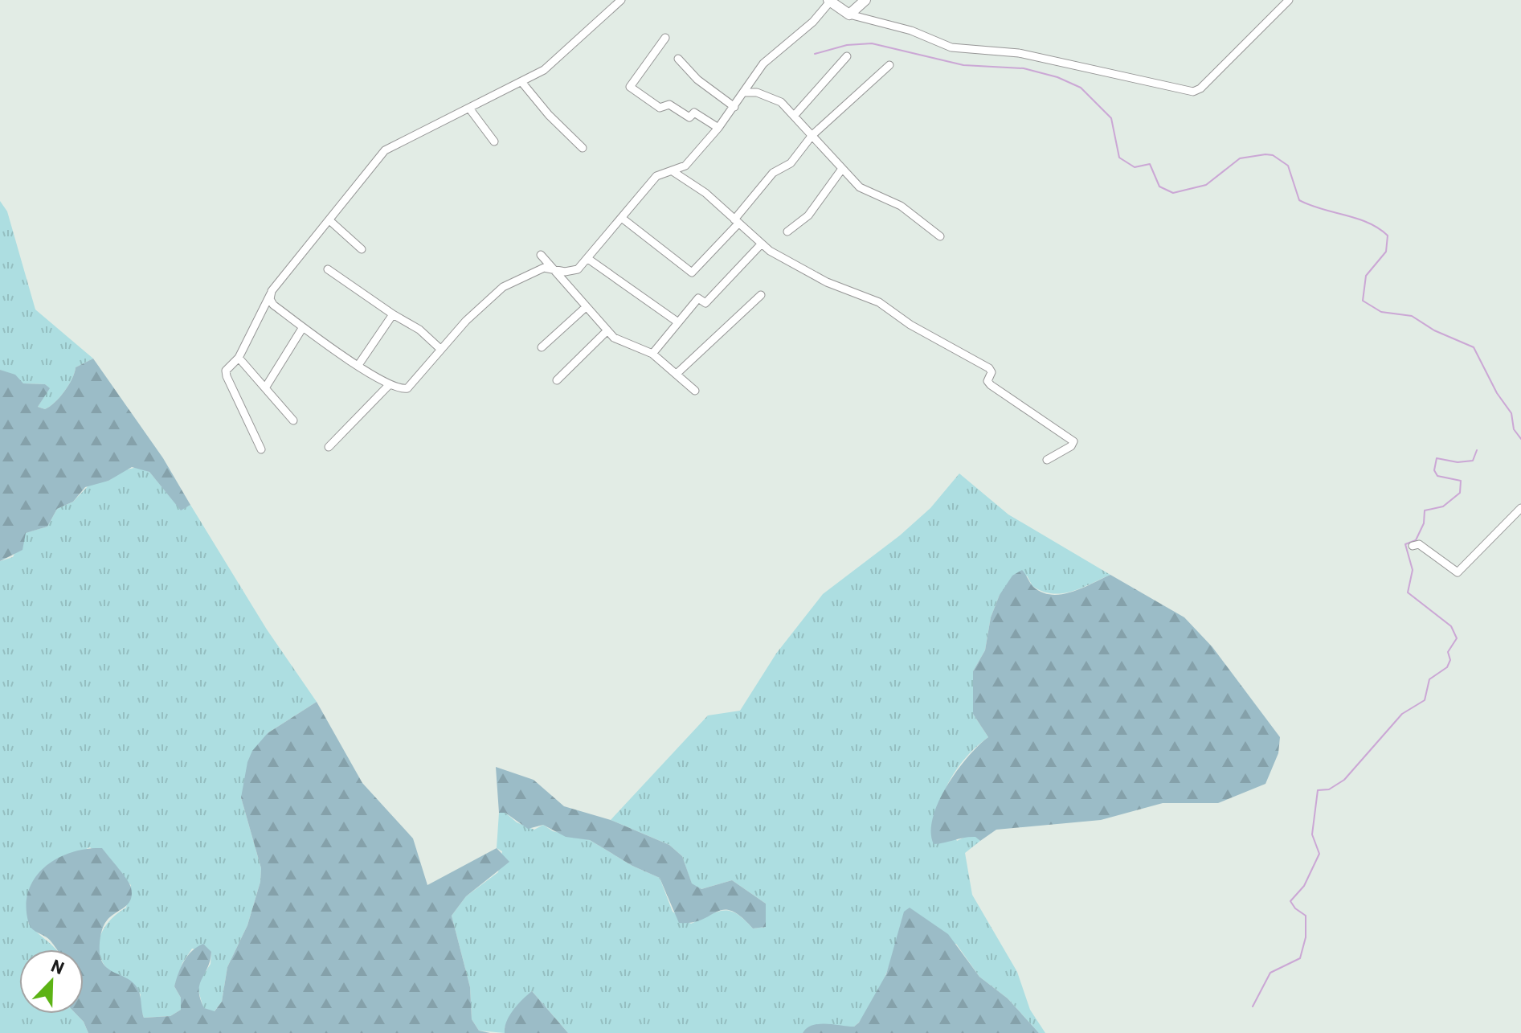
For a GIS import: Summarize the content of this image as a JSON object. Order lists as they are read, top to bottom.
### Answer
{
  "north": "top right"
}
